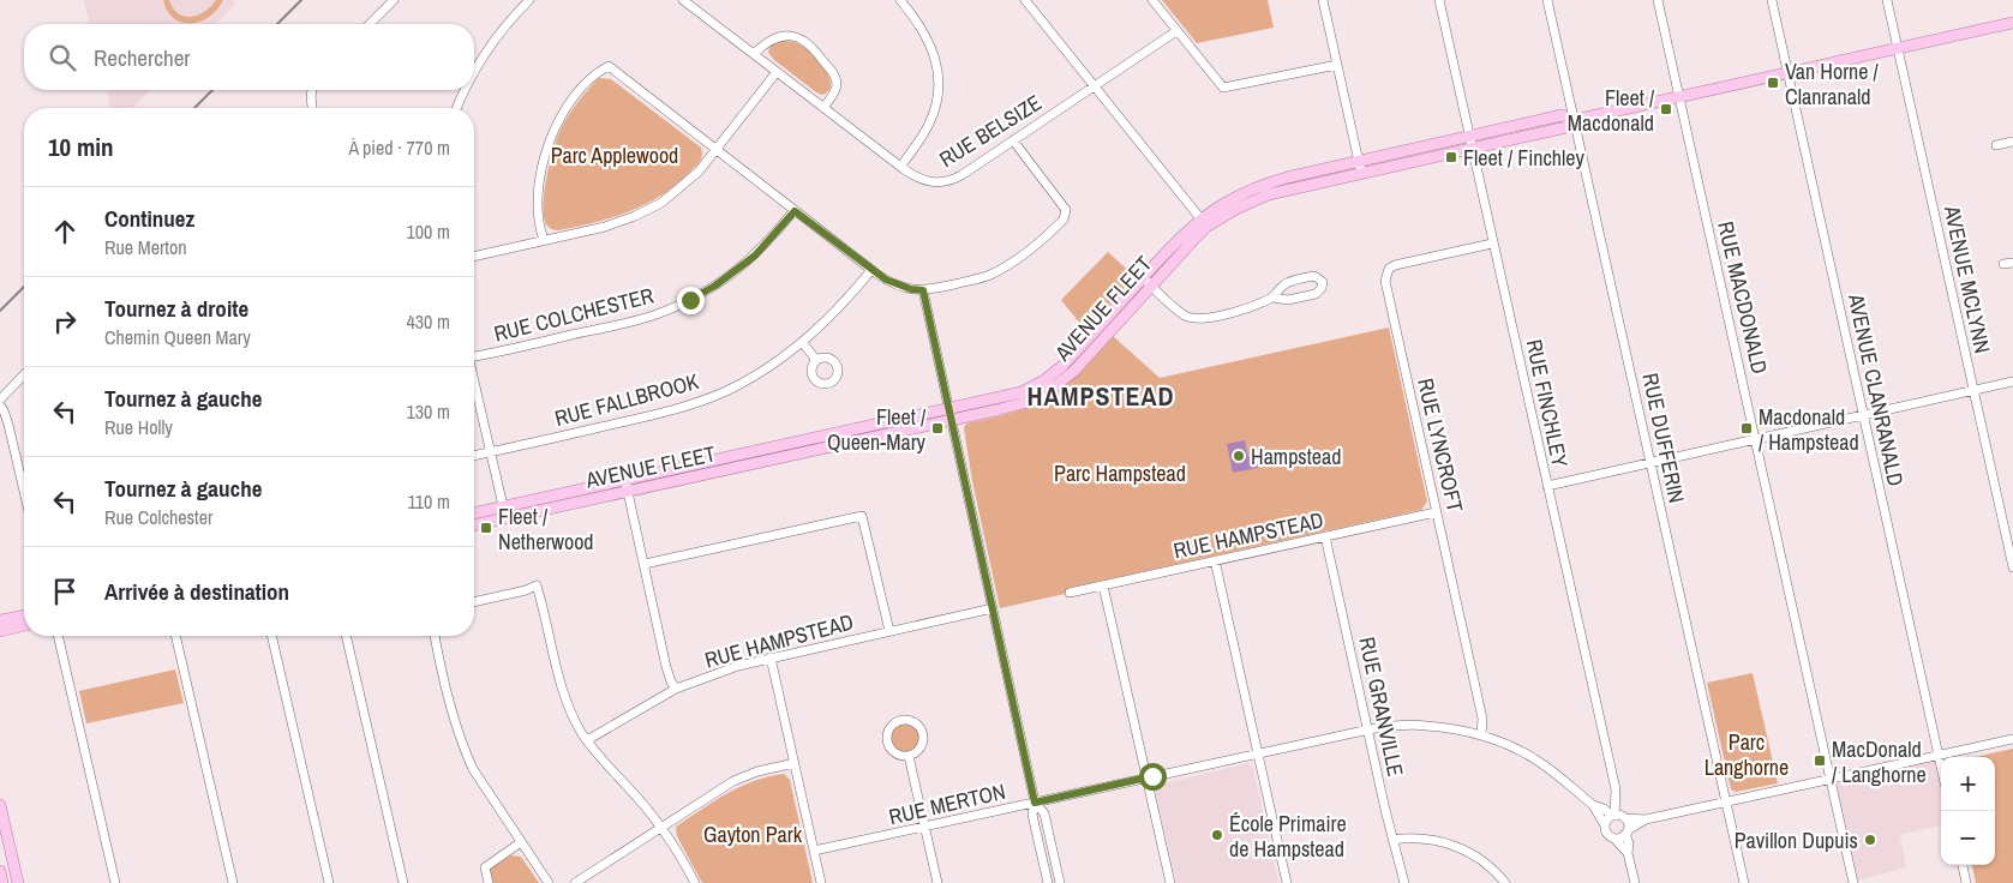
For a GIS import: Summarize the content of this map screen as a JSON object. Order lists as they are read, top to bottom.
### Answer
{
  "streets": {
    "main road": ["AVENUE FLEET"],
    "street": [
      "RUE BELSIZE",
      "AVENUE MCLYNN",
      "RUE MACDONALD",
      "RUE COLCHESTER",
      "AVENUE CLANRANALD",
      "RUE FALLBROOK",
      "RUE FINCHLEY",
      "RUE DUFFERIN",
      "RUE LYNCROFT",
      "RUE HAMPSTEAD",
      "RUE GRANVILLE",
      "RUE MERTON"
    ]
  },
  "crossings": [
    ["AVENUE MCLYNN", "AVENUE FLEET"],
    ["RUE MACDONALD", "AVENUE FLEET"],
    ["AVENUE FLEET", "AVENUE CLANRANALD"],
    ["AVENUE FLEET", "RUE FINCHLEY"],
    ["AVENUE FLEET", "RUE DUFFERIN"],
    ["RUE FINCHLEY", "RUE LYNCROFT"],
    ["RUE LYNCROFT", "RUE HAMPSTEAD"],
    ["RUE LYNCROFT", "RUE MERTON"],
    ["RUE HAMPSTEAD", "RUE GRANVILLE"],
    ["RUE GRANVILLE", "RUE MERTON"]
  ],
  "districts": ["HAMPSTEAD"],
  "parks": [
    "Parc Applewood",
    "Parc Hampstead",
    "Parc Langhorne",
    "Gayton Park"
  ],
  "places": {
    "transit": [
      "Van Horne / Clanranald",
      "Fleet / Macdonald",
      "Fleet / Finchley",
      "Fleet / Queen-Mary",
      "Macdonald / Hampstead",
      "Fleet / Netherwood",
      "MacDonald / Langhorne"
    ],
    "other": ["Hampstead", "École Primaire de Hampstead", "Pavillon Dupuis"]
  },
  "page": {
    "search": "Rechercher",
    "heading": ["10 min", "À pied · 770 m"],
    "list": [
      ["Continuez", "Rue Merton", "100 m"],
      ["Tournez à droite", "Chemin Queen Mary", "430 m"],
      ["Tournez à gauche", "Rue Holly", "130 m"],
      ["Tournez à gauche", "Rue Colchester", "110 m"],
      "Arrivée à destination"
    ],
    "map_buttons": ["+", "−"]
  }
}
